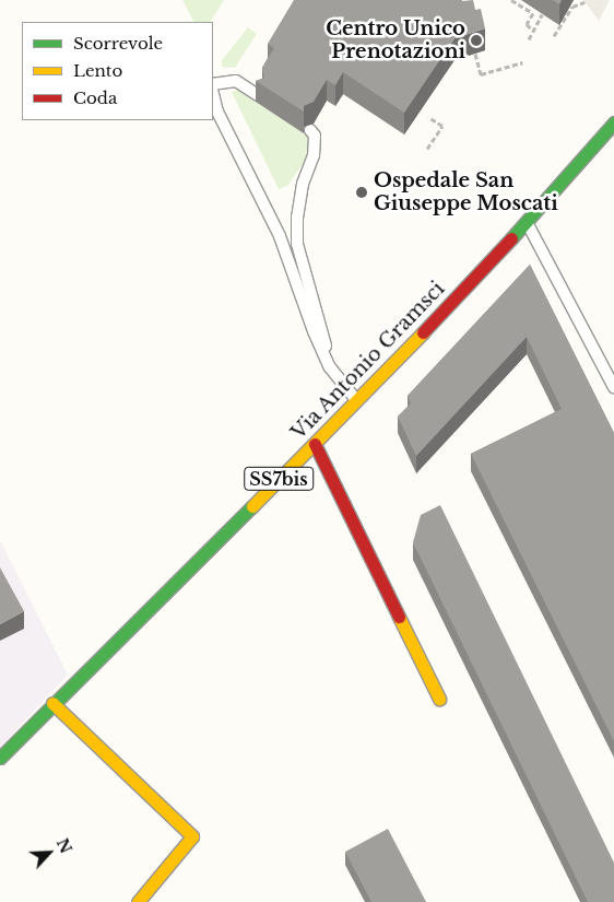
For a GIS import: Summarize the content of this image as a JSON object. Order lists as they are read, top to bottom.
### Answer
{
  "streets": {
    "main road": ["Via Antonio Gramsci", "SS7bis"]
  },
  "places": ["Centro Unico Prenotazioni", "Ospedale San Giuseppe Moscati"],
  "legend": ["Scorrevole", "Lento", "Coda"],
  "north": "top right"
}
